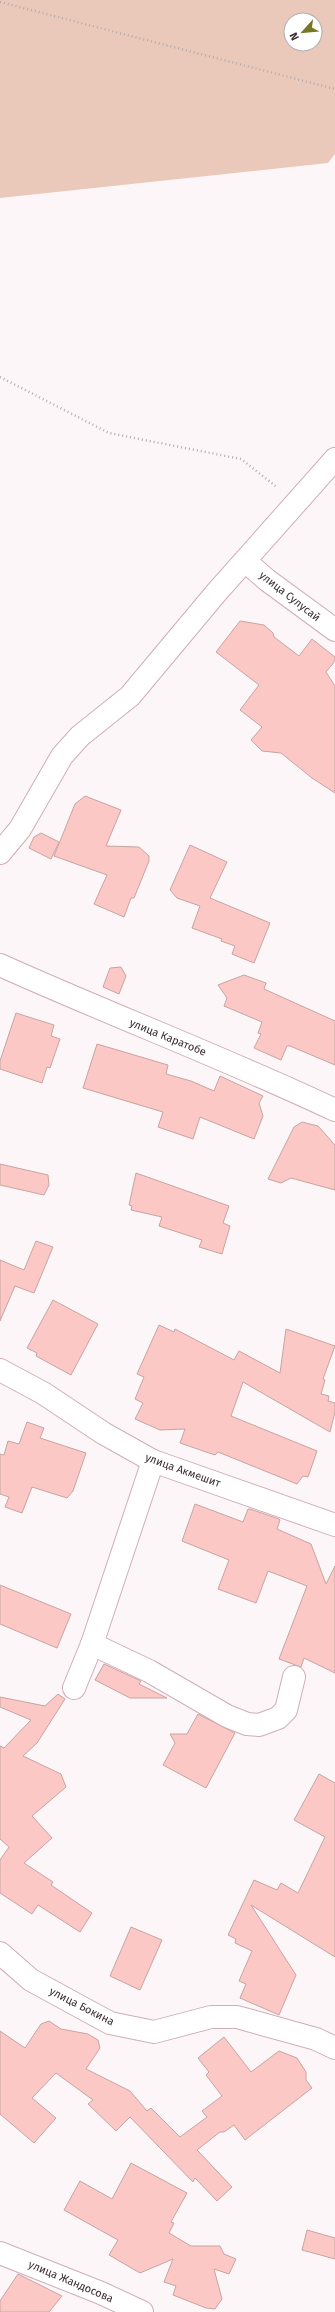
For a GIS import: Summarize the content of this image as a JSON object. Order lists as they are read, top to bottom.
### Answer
{
  "streets": {
    "street": [
      "улица Сулусай",
      "улица Каратобе",
      "улица Акмешит",
      "улица Бокина",
      "улица Жандосова"
    ]
  },
  "north": "bottom left"
}
